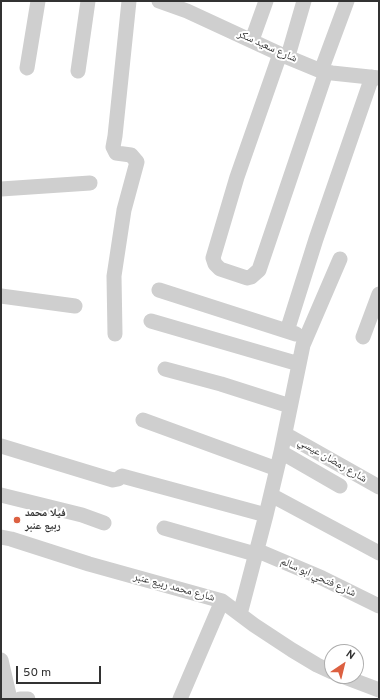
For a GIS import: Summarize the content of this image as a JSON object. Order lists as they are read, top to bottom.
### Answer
{
  "streets": {
    "street": [
      "شارع سعيد سكر",
      "شارع رمضان عيسي",
      "شارع فتحي ابو سالم",
      "شارع محمد ربيع عنبر"
    ]
  },
  "places": ["فيلا محمد ربيع عنبر"],
  "scale_bar": "50 m",
  "north": "top right"
}
